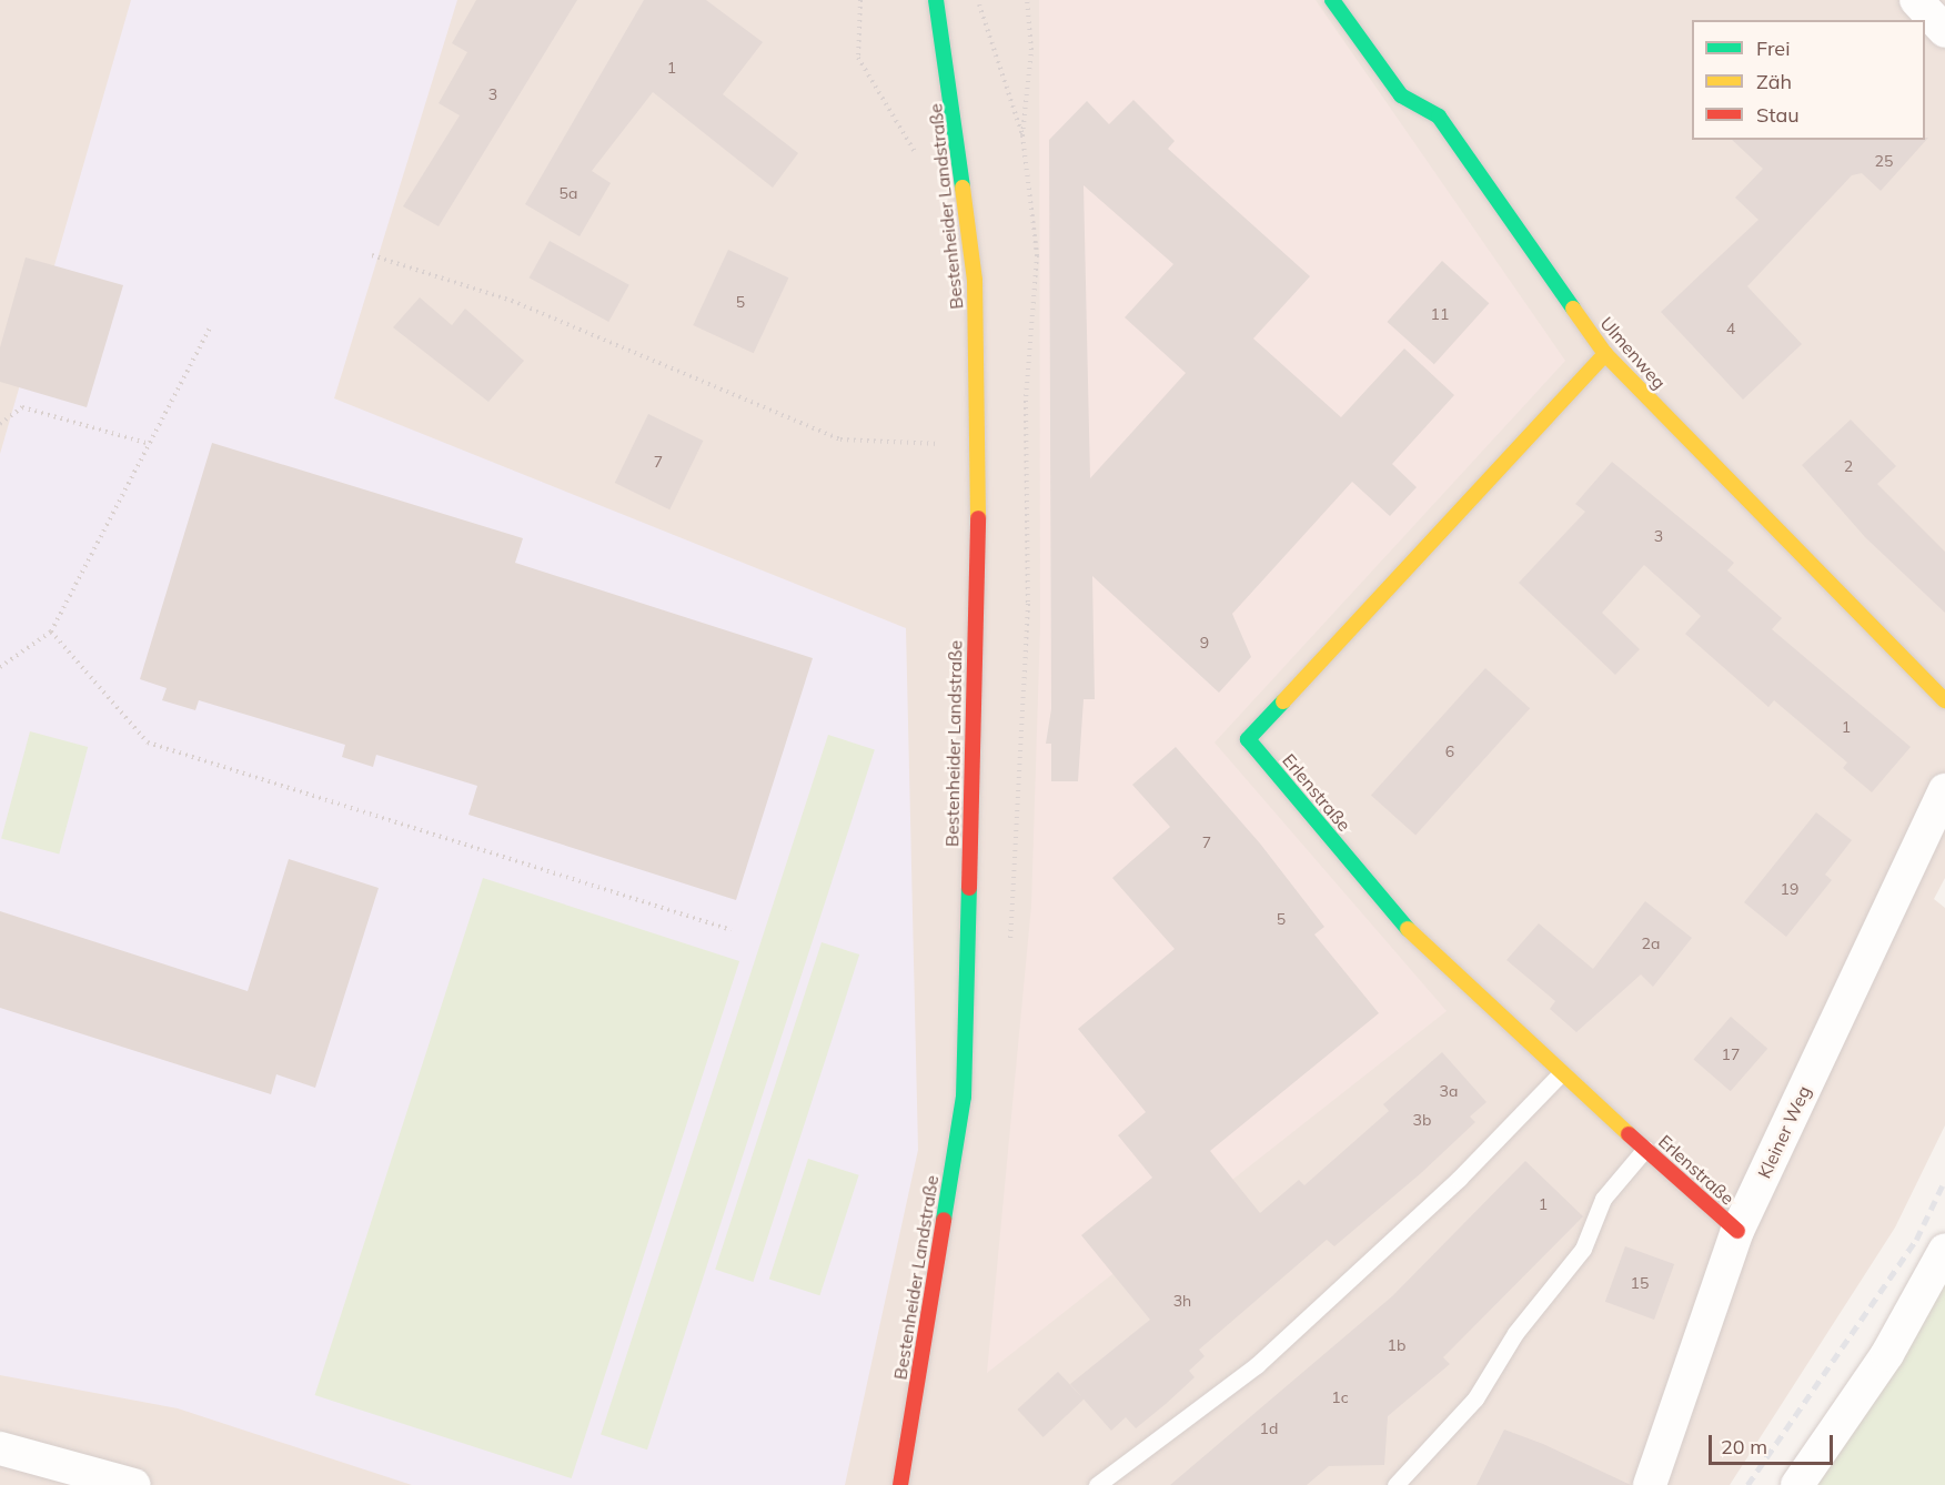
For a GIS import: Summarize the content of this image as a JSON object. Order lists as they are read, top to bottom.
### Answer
{
  "streets": {
    "street": [
      "Bestenheider Landstraße",
      "Ulmenweg",
      "Erlenstraße",
      "Kleiner Weg"
    ]
  },
  "crossings": [
    ["Ulmenweg", "Erlenstraße"],
    ["Erlenstraße", "Kleiner Weg"]
  ],
  "house_numbers": [
    "1",
    "3",
    "25",
    "5a",
    "5",
    "11",
    "4",
    "7",
    "2",
    "3",
    "9",
    "1",
    "6",
    "7",
    "19",
    "5",
    "2a",
    "17",
    "3a",
    "3b",
    "1",
    "15",
    "3h",
    "1b",
    "1c",
    "1d"
  ],
  "legend": ["Frei", "Zäh", "Stau"],
  "scale_bar": "20 m"
}
